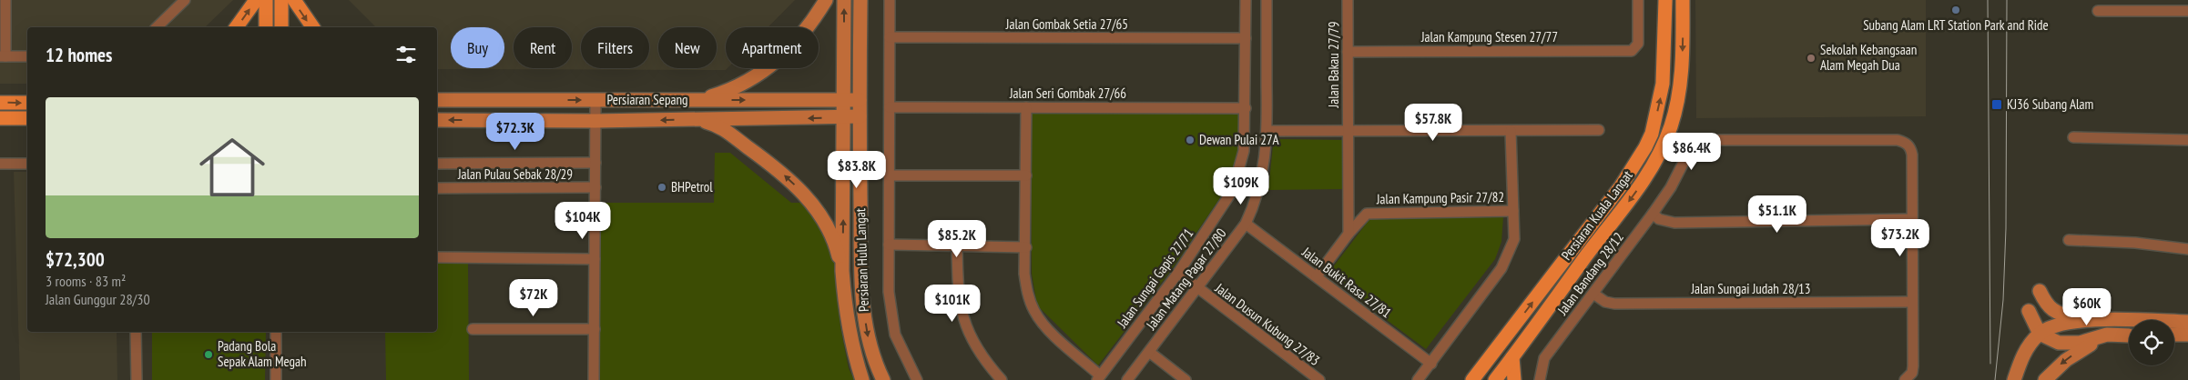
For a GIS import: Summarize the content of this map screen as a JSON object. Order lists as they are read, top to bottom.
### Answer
{
  "streets": {
    "main road": ["Persiaran Sepang", "Persiaran Kuala Langat", "Persiaran Hulu Langat"],
    "street": [
      "Jalan Gombak Setia 27/65",
      "Jalan Kampung Stesen 27/77",
      "Jalan Bakau 27/79",
      "Jalan Seri Gombak 27/66",
      "Jalan Pulau Sebak 28/29",
      "Jalan Kampung Pasir 27/82",
      "Jalan Bandang 28/12",
      "Jalan Sungai Gapis 27/71",
      "Jalan Matang Pagar 27/80",
      "Jalan Bukit Rasa 27/81",
      "Jalan Sungai Judah 28/13",
      "Jalan Dusun Kubung 27/83"
    ]
  },
  "crossings": [
    ["Jalan Gombak Setia 27/65", "Jalan Sungai Gapis 27/71"],
    ["Jalan Kampung Stesen 27/77", "Jalan Bakau 27/79"],
    ["Jalan Bakau 27/79", "Jalan Kampung Pasir 27/82"],
    ["Jalan Seri Gombak 27/66", "Jalan Sungai Gapis 27/71"],
    ["Persiaran Sepang", "Persiaran Hulu Langat"],
    ["Jalan Kampung Pasir 27/82", "Jalan Bukit Rasa 27/81"],
    ["Jalan Bandang 28/12", "Jalan Sungai Judah 28/13"],
    ["Jalan Sungai Gapis 27/71", "Jalan Dusun Kubung 27/83"],
    ["Jalan Matang Pagar 27/80", "Jalan Bukit Rasa 27/81"],
    ["Jalan Matang Pagar 27/80", "Jalan Dusun Kubung 27/83"]
  ],
  "places": {
    "other": [
      "Subang Alam LRT Station Park and Ride",
      "Sekolah Kebangsaan Alam Megah Dua",
      "Dewan Pulai 27A",
      "BHPetrol",
      "Padang Bola Sepak Alam Megah"
    ],
    "transit": ["KJ36 Subang Alam"]
  },
  "page": {
    "chip": [
      "Buy",
      "Rent",
      "Filters",
      "New",
      "Apartment"
    ],
    "heading": "12 homes",
    "list": [
      {
        "name": "$72,300",
        "note": "3 rooms · 83 m² · Jalan Gunggur 28/30"
      }
    ],
    "price": [
      "$57.8K",
      "$72.3K",
      "$86.4K",
      "$83.8K",
      "$109K",
      "$51.1K",
      "$104K",
      "$73.2K",
      "$85.2K",
      "$72K",
      "$101K",
      "$60K"
    ]
  }
}
